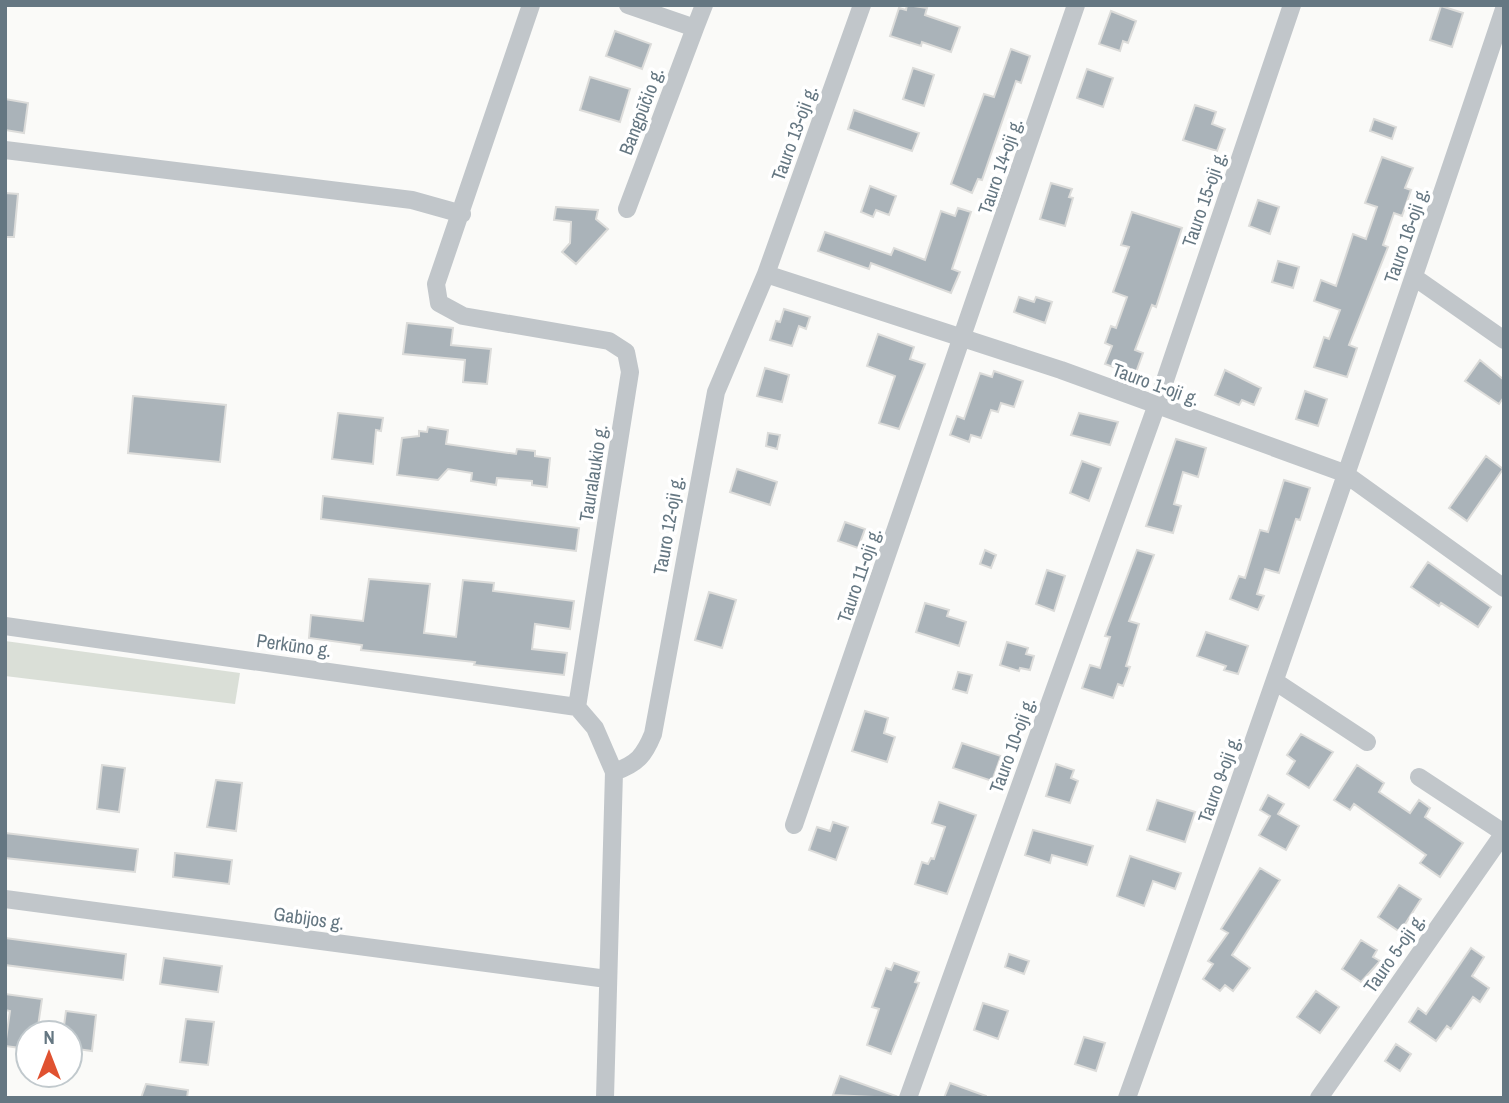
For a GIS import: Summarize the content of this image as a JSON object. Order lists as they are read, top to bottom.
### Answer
{
  "streets": {
    "street": [
      "Bangpūčio g.",
      "Tauro 13-oji g.",
      "Tauro 14-oji g.",
      "Tauro 15-oji g.",
      "Tauro 16-oji g.",
      "Tauro 1-oji g.",
      "Tauralaukio g.",
      "Tauro 12-oji g.",
      "Tauro 11-oji g.",
      "Perkūno g.",
      "Tauro 10-oji g.",
      "Tauro 9-oji g.",
      "Gabijos g.",
      "Tauro 5-oji g."
    ]
  },
  "crossings": [
    ["Tauro 13-oji g.", "Tauro 1-oji g."],
    ["Tauro 13-oji g.", "Tauro 12-oji g."],
    ["Tauro 14-oji g.", "Tauro 1-oji g."],
    ["Tauro 14-oji g.", "Tauro 11-oji g."],
    ["Tauro 15-oji g.", "Tauro 1-oji g."],
    ["Tauro 15-oji g.", "Tauro 10-oji g."],
    ["Tauro 16-oji g.", "Tauro 1-oji g."],
    ["Tauro 16-oji g.", "Tauro 9-oji g."],
    ["Tauro 1-oji g.", "Tauro 12-oji g."],
    ["Tauro 1-oji g.", "Tauro 11-oji g."],
    ["Tauro 1-oji g.", "Tauro 10-oji g."],
    ["Tauro 1-oji g.", "Tauro 9-oji g."],
    ["Tauralaukio g.", "Perkūno g."]
  ],
  "north": "top"
}
